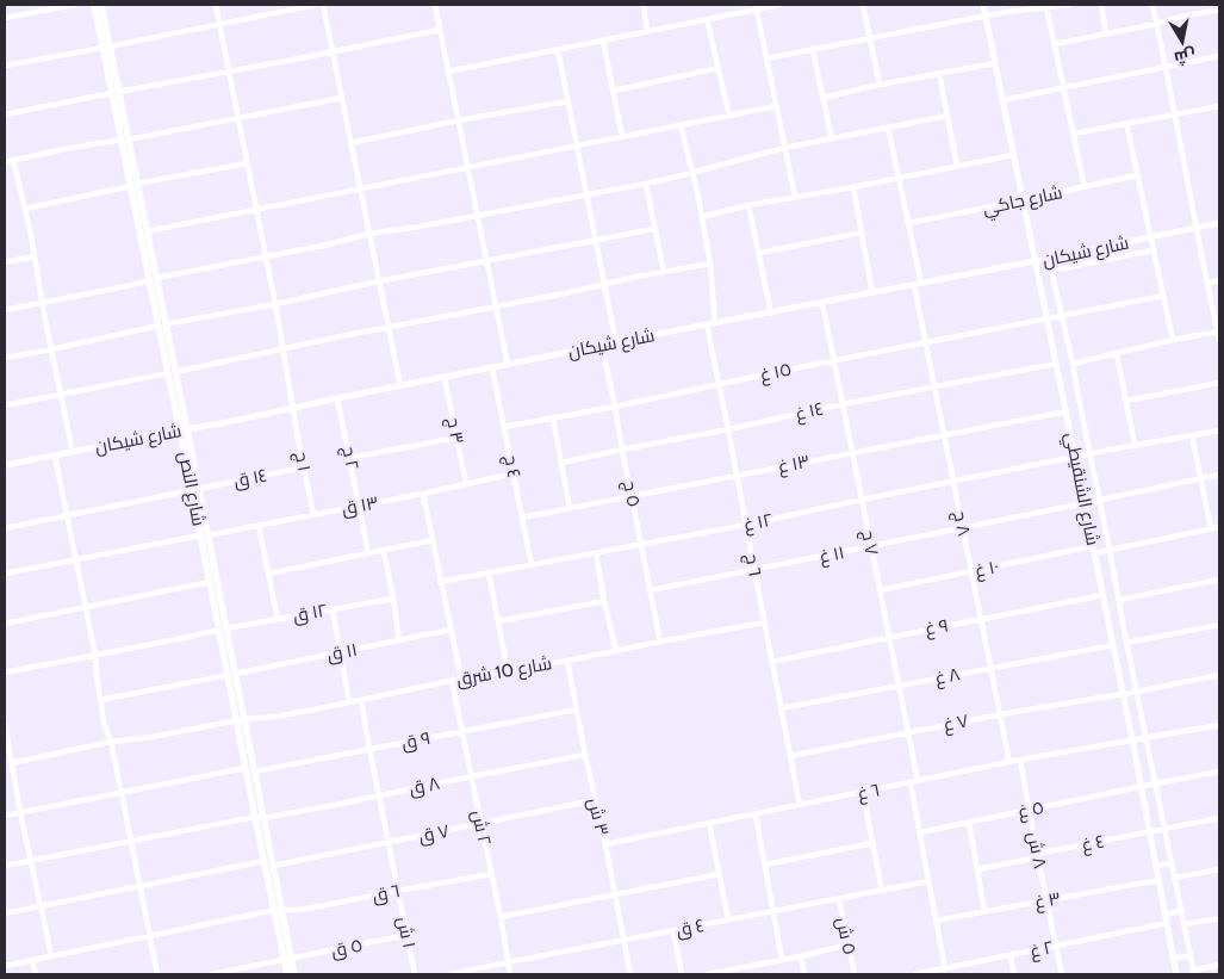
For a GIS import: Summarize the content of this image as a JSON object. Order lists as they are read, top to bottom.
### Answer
{
  "streets": {
    "main road": ["شارع النص"],
    "street": [
      "شارع جاكي",
      "شارع شيكان",
      "١٥ غ",
      "١٤ غ",
      "٣ ج",
      "٢ ج",
      "١ ج",
      "١٣ غ",
      "٤ ج",
      "١٤ ق",
      "شارع الشنقيطي",
      "٥ ج",
      "١٣ ق",
      "١٢ غ",
      "٨ ج",
      "٧ ج",
      "١١ غ",
      "٦ ج",
      "١٠ غ",
      "١٢ ق",
      "٩ غ",
      "١١ ق",
      "شارع 10 شرق",
      "٨ غ",
      "٧ غ",
      "٩ ق",
      "٨ ق",
      "٦ غ",
      "٥ غ",
      "٣ ش",
      "٢ ش",
      "٧ ق",
      "٤ غ",
      "٨ ش",
      "٦ ق",
      "٣ غ",
      "٤ ق",
      "١ ش",
      "٥ ش",
      "٥ ق",
      "٢ غ"
    ]
  },
  "crossings": [
    ["شارع جاكي", "شارع الشنقيطي"],
    ["شارع شيكان", "٣ ج"],
    ["شارع شيكان", "٢ ج"],
    ["شارع شيكان", "١ ج"],
    ["شارع شيكان", "٤ ج"],
    ["شارع شيكان", "شارع النص"],
    ["شارع شيكان", "شارع الشنقيطي"],
    ["شارع شيكان", "٥ ج"],
    ["شارع شيكان", "٨ ج"],
    ["شارع شيكان", "٧ ج"],
    ["شارع شيكان", "٦ ج"],
    ["١٥ غ", "٤ ج"],
    ["١٥ غ", "شارع الشنقيطي"],
    ["١٥ غ", "٥ ج"],
    ["١٥ غ", "٨ ج"],
    ["١٥ غ", "٧ ج"],
    ["١٥ غ", "٦ ج"],
    ["١٤ غ", "شارع الشنقيطي"],
    ["١٤ غ", "٥ ج"],
    ["١٤ غ", "٨ ج"],
    ["١٤ غ", "٧ ج"],
    ["١٤ غ", "٦ ج"],
    ["٣ ج", "١٣ ق"],
    ["٢ ج", "١٣ ق"],
    ["١ ج", "١٤ ق"],
    ["١ ج", "١٣ ق"],
    ["١٣ غ", "٤ ج"],
    ["١٣ غ", "شارع الشنقيطي"],
    ["١٣ غ", "٥ ج"],
    ["١٣ غ", "٨ ج"],
    ["١٣ غ", "٧ ج"],
    ["١٣ غ", "٦ ج"],
    ["٤ ج", "١٣ ق"],
    ["٤ ج", "١٢ غ"],
    ["١٤ ق", "شارع النص"],
    ["شارع النص", "١٣ ق"],
    ["شارع النص", "١٢ ق"],
    ["شارع النص", "١١ ق"],
    ["شارع النص", "شارع 10 شرق"],
    ["شارع النص", "٩ ق"],
    ["شارع النص", "٨ ق"],
    ["شارع النص", "٧ ق"],
    ["شارع النص", "٦ ق"],
    ["شارع النص", "٥ ق"],
    ["شارع الشنقيطي", "١٢ غ"],
    ["شارع الشنقيطي", "١١ غ"],
    ["شارع الشنقيطي", "١٠ غ"],
    ["شارع الشنقيطي", "٩ غ"],
    ["شارع الشنقيطي", "٨ غ"],
    ["شارع الشنقيطي", "٧ غ"],
    ["شارع الشنقيطي", "٦ غ"],
    ["شارع الشنقيطي", "٥ غ"],
    ["شارع الشنقيطي", "٤ غ"],
    ["شارع الشنقيطي", "٣ غ"],
    ["شارع الشنقيطي", "٢ غ"],
    ["٥ ج", "١٢ غ"],
    ["٥ ج", "١١ غ"],
    ["٥ ج", "شارع 10 شرق"],
    ["١٢ غ", "٨ ج"],
    ["١٢ غ", "٧ ج"],
    ["١٢ غ", "٦ ج"],
    ["٨ ج", "١١ غ"],
    ["٨ ج", "١٠ غ"],
    ["٨ ج", "٩ غ"],
    ["٨ ج", "٨ غ"],
    ["٨ ج", "٧ غ"],
    ["٨ ج", "٦ غ"],
    ["٧ ج", "١١ غ"],
    ["٧ ج", "١٠ غ"],
    ["٧ ج", "٩ غ"],
    ["٧ ج", "٨ غ"],
    ["٧ ج", "٧ غ"],
    ["٧ ج", "٦ غ"],
    ["١١ غ", "٦ ج"],
    ["٦ ج", "٩ غ"],
    ["٦ ج", "شارع 10 شرق"],
    ["٦ ج", "٨ غ"],
    ["٦ ج", "٧ غ"],
    ["٦ ج", "٦ غ"],
    ["شارع 10 شرق", "٣ ش"],
    ["شارع 10 شرق", "٢ ش"],
    ["شارع 10 شرق", "١ ش"],
    ["٩ ق", "٣ ش"],
    ["٩ ق", "٢ ش"],
    ["٩ ق", "١ ش"],
    ["٨ ق", "٣ ش"],
    ["٨ ق", "٢ ش"],
    ["٨ ق", "١ ش"],
    ["٦ غ", "٣ ش"],
    ["٦ غ", "٨ ش"],
    ["٥ غ", "٨ ش"],
    ["٣ ش", "٧ ق"],
    ["٣ ش", "٤ ق"],
    ["٢ ش", "٧ ق"],
    ["٢ ش", "٦ ق"],
    ["٢ ش", "٤ ق"],
    ["٧ ق", "١ ش"],
    ["٤ غ", "٨ ش"],
    ["٨ ش", "٣ غ"],
    ["٨ ش", "٢ غ"],
    ["٦ ق", "١ ش"],
    ["٤ ق", "٥ ش"],
    ["١ ش", "٥ ق"]
  ],
  "north": "bottom"
}
